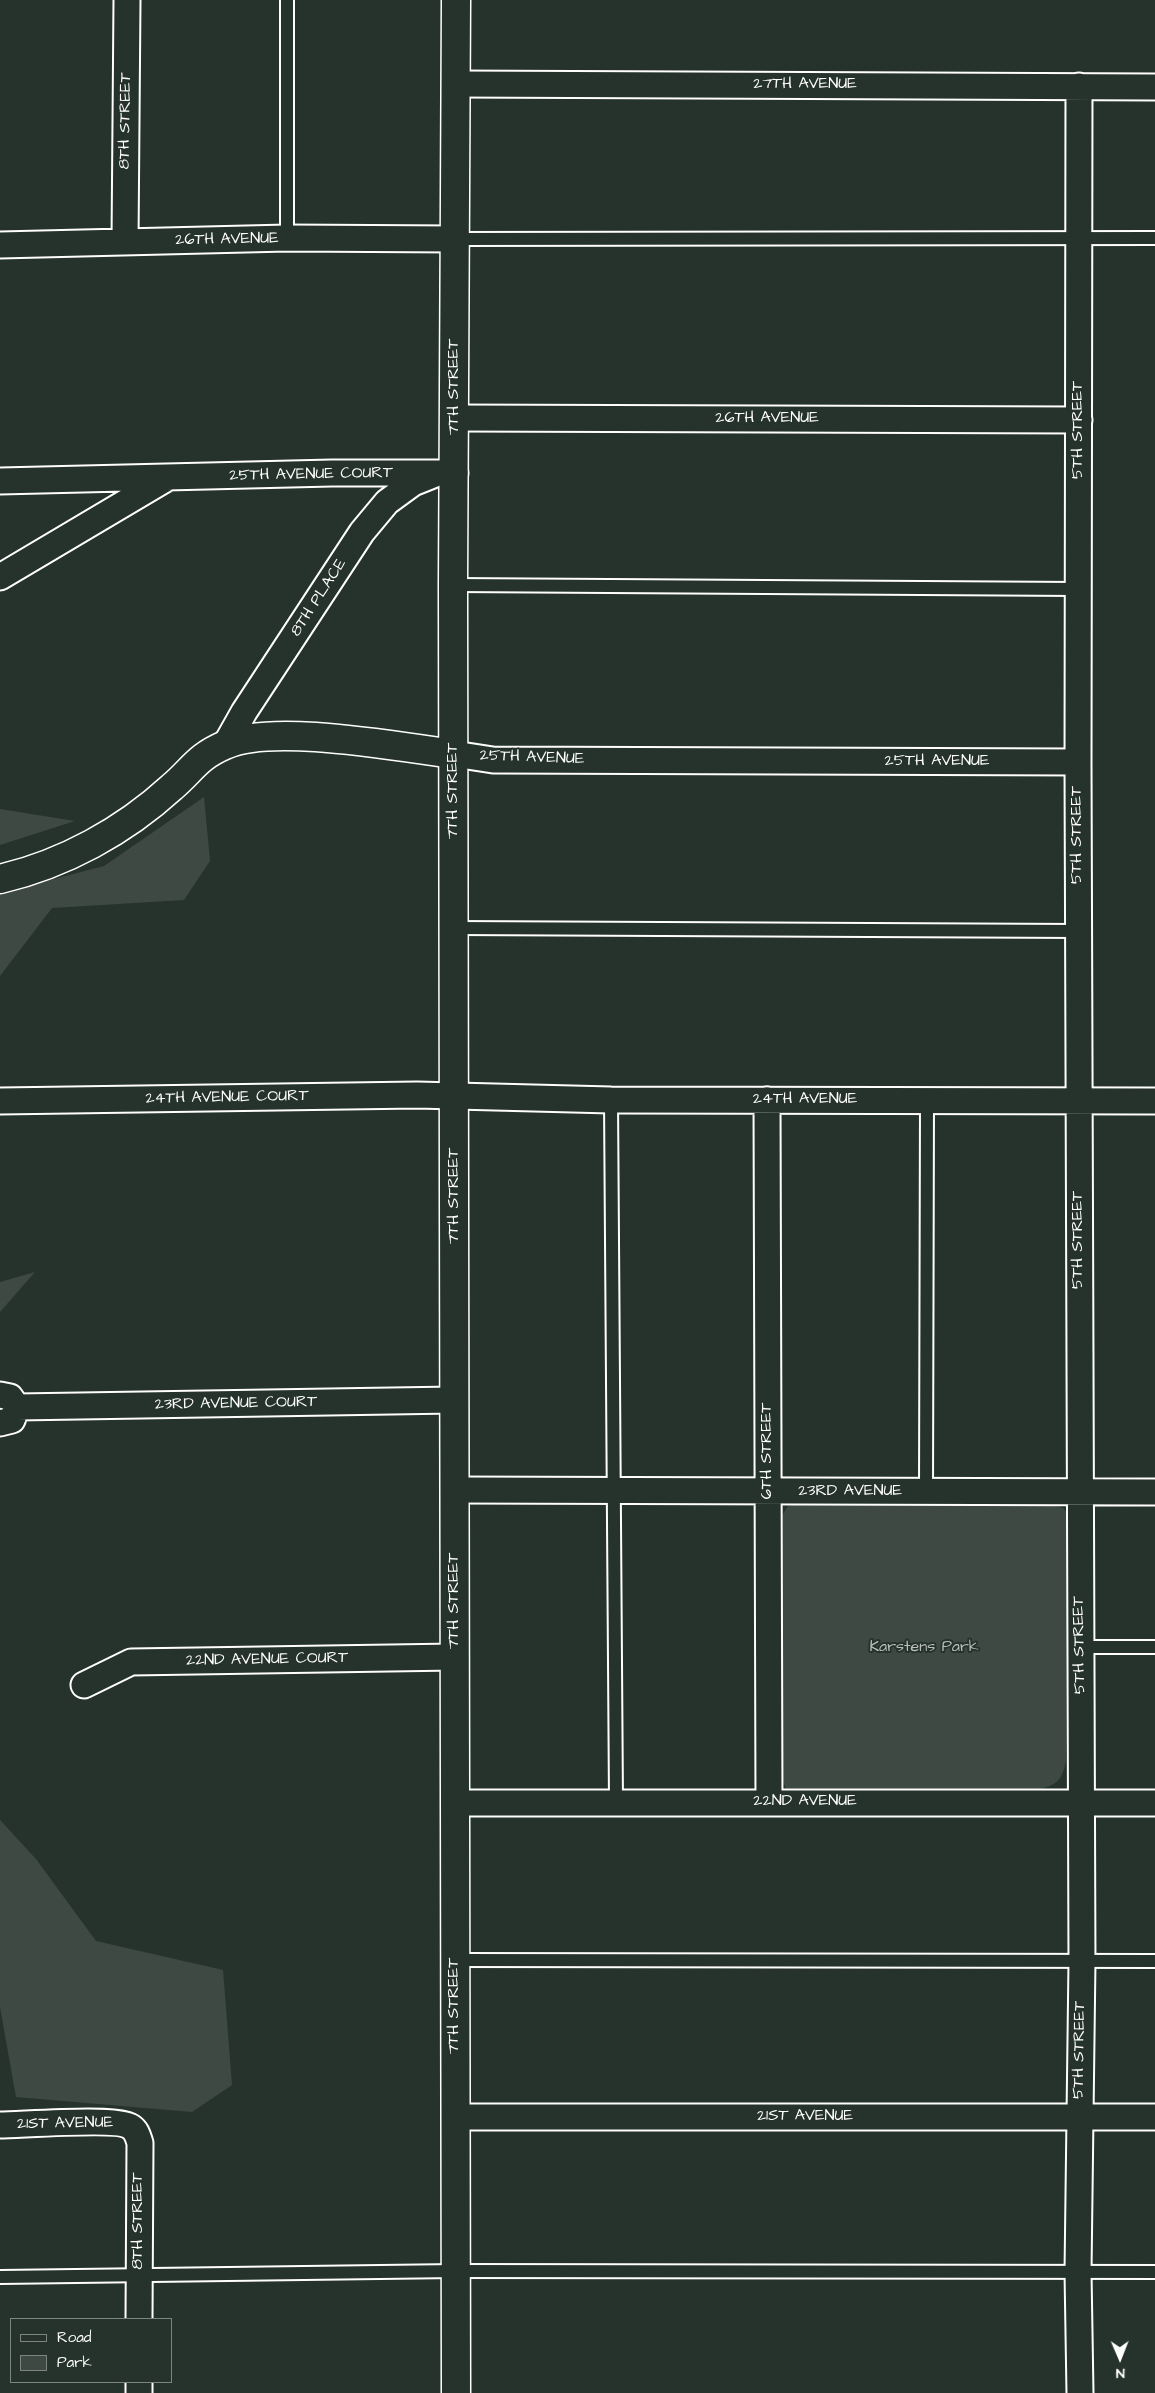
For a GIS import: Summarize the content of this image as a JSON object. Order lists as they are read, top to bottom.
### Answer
{
  "streets": {
    "street": [
      "27TH AVENUE",
      "8TH STREET",
      "26TH AVENUE",
      "7TH STREET",
      "5TH STREET",
      "25TH AVENUE COURT",
      "8TH PLACE",
      "25TH AVENUE",
      "24TH AVENUE COURT",
      "24TH AVENUE",
      "23RD AVENUE COURT",
      "6TH STREET",
      "23RD AVENUE",
      "22ND AVENUE COURT",
      "22ND AVENUE",
      "21ST AVENUE"
    ]
  },
  "crossings": [
    ["27TH AVENUE", "7TH STREET"],
    ["27TH AVENUE", "5TH STREET"],
    ["8TH STREET", "26TH AVENUE"],
    ["8TH STREET", "21ST AVENUE"],
    ["26TH AVENUE", "7TH STREET"],
    ["26TH AVENUE", "5TH STREET"],
    ["7TH STREET", "25TH AVENUE COURT"],
    ["7TH STREET", "8TH PLACE"],
    ["7TH STREET", "25TH AVENUE"],
    ["7TH STREET", "24TH AVENUE COURT"],
    ["7TH STREET", "24TH AVENUE"],
    ["7TH STREET", "23RD AVENUE COURT"],
    ["7TH STREET", "23RD AVENUE"],
    ["7TH STREET", "22ND AVENUE COURT"],
    ["7TH STREET", "22ND AVENUE"],
    ["7TH STREET", "21ST AVENUE"],
    ["5TH STREET", "25TH AVENUE"],
    ["5TH STREET", "24TH AVENUE"],
    ["5TH STREET", "23RD AVENUE"],
    ["5TH STREET", "22ND AVENUE"],
    ["5TH STREET", "21ST AVENUE"],
    ["25TH AVENUE COURT", "8TH PLACE"],
    ["8TH PLACE", "25TH AVENUE"],
    ["24TH AVENUE COURT", "24TH AVENUE"],
    ["24TH AVENUE", "6TH STREET"],
    ["6TH STREET", "23RD AVENUE"],
    ["6TH STREET", "22ND AVENUE"]
  ],
  "parks": ["Karstens Park"],
  "legend": ["Road", "Park"],
  "north": "bottom"
}
